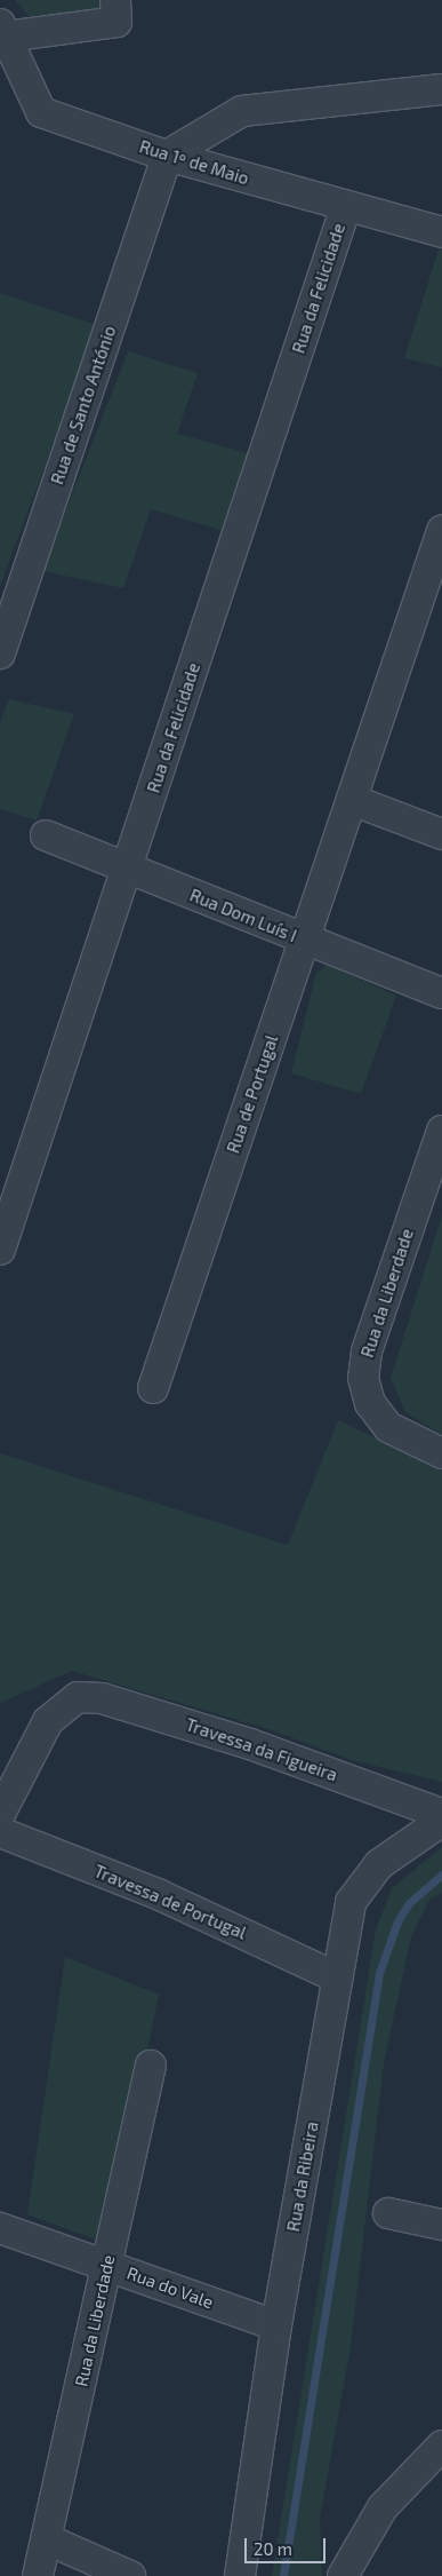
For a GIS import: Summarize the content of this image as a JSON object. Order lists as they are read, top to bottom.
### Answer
{
  "streets": {
    "street": [
      "Rua 1º de Maio",
      "Rua da Felicidade",
      "Rua de Santo António",
      "Rua Dom Luís I",
      "Rua de Portugal",
      "Rua da Liberdade",
      "Travessa da Figueira",
      "Travessa de Portugal",
      "Rua da Ribeira",
      "Rua do Vale"
    ]
  },
  "crossings": [
    ["Rua 1º de Maio", "Rua da Felicidade"],
    ["Rua 1º de Maio", "Rua de Santo António"],
    ["Rua da Felicidade", "Rua Dom Luís I"],
    ["Rua Dom Luís I", "Rua de Portugal"],
    ["Rua da Liberdade", "Rua do Vale"],
    ["Travessa de Portugal", "Rua da Ribeira"],
    ["Rua da Ribeira", "Rua do Vale"]
  ],
  "scale_bar": "20 m"
}
